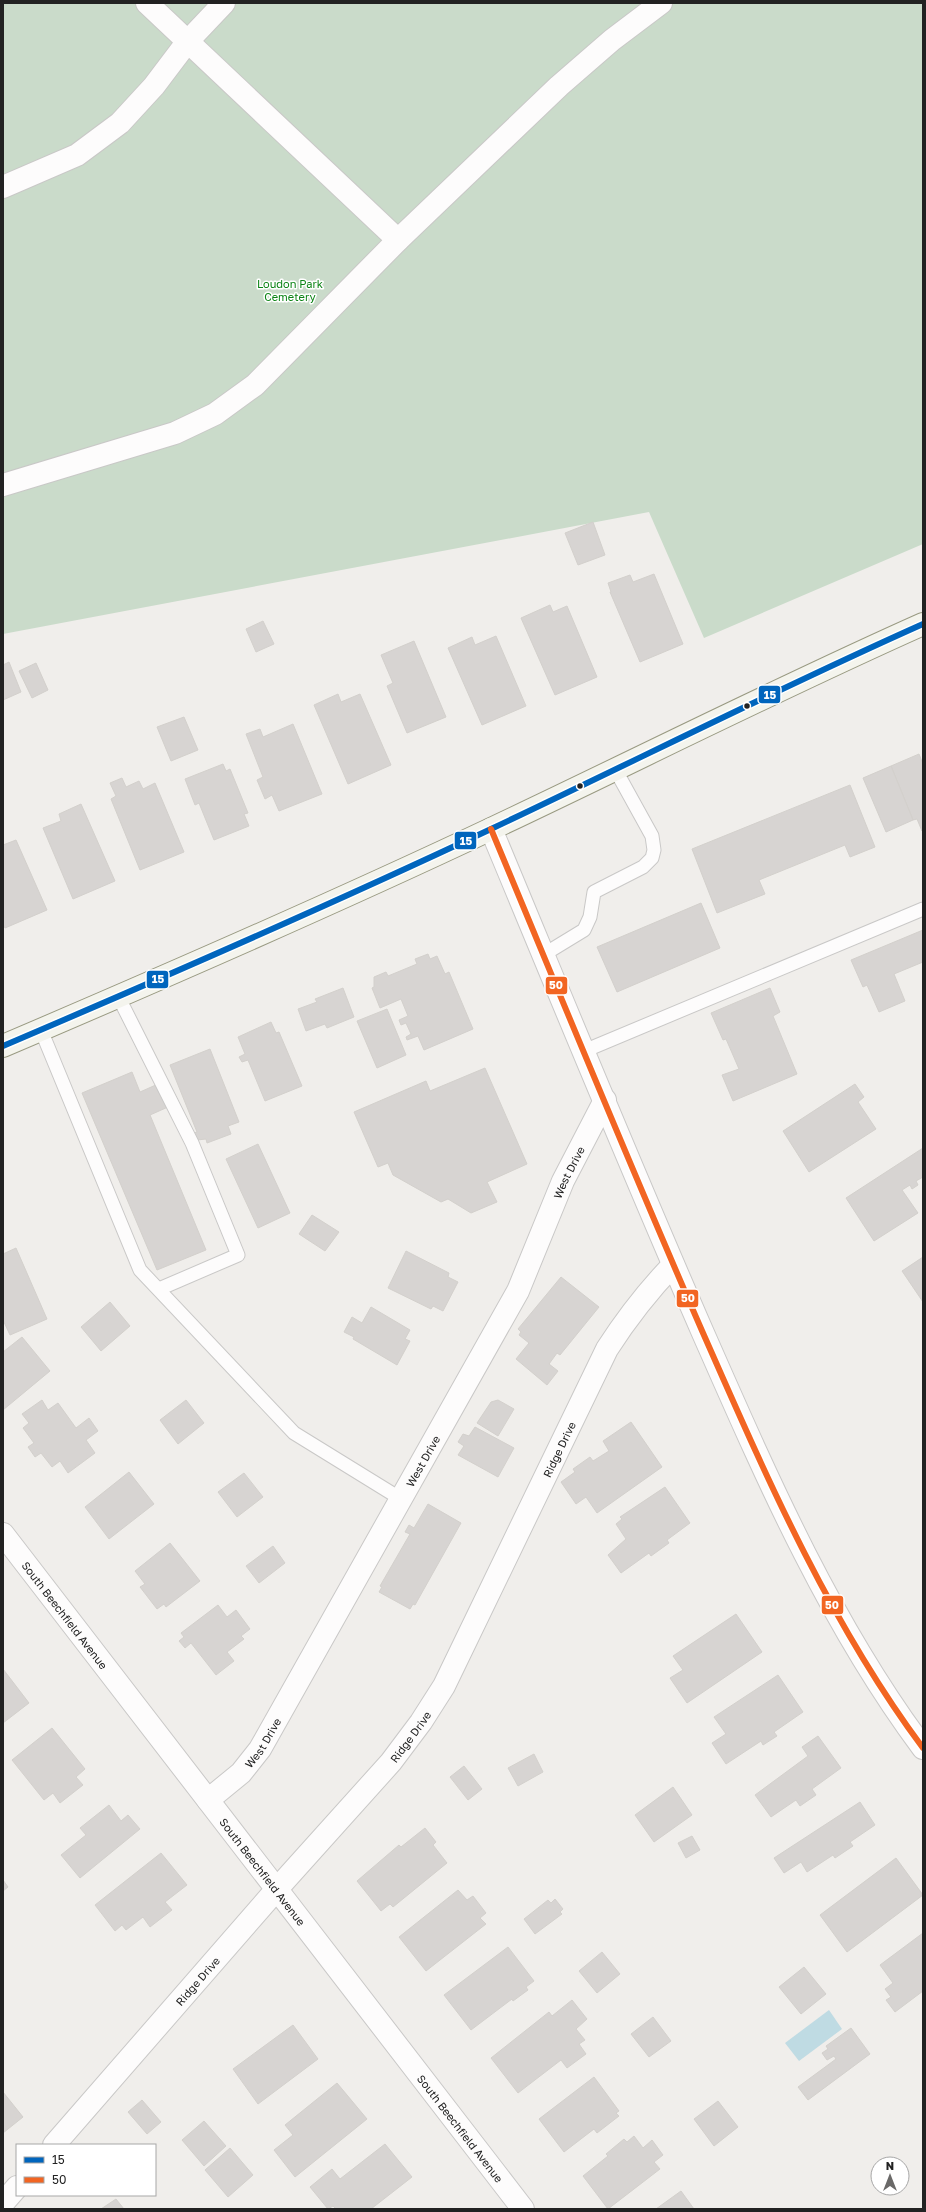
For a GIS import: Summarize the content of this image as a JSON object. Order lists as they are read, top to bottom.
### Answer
{
  "streets": {
    "street": ["West Drive", "Ridge Drive", "South Beechfield Avenue"]
  },
  "crossings": [
    ["West Drive", "South Beechfield Avenue"],
    ["Ridge Drive", "South Beechfield Avenue"]
  ],
  "parks": ["Loudon Park Cemetery"],
  "lines": ["transit line 15", "transit line 50"],
  "legend": ["15", "50"],
  "north": "top"
}
